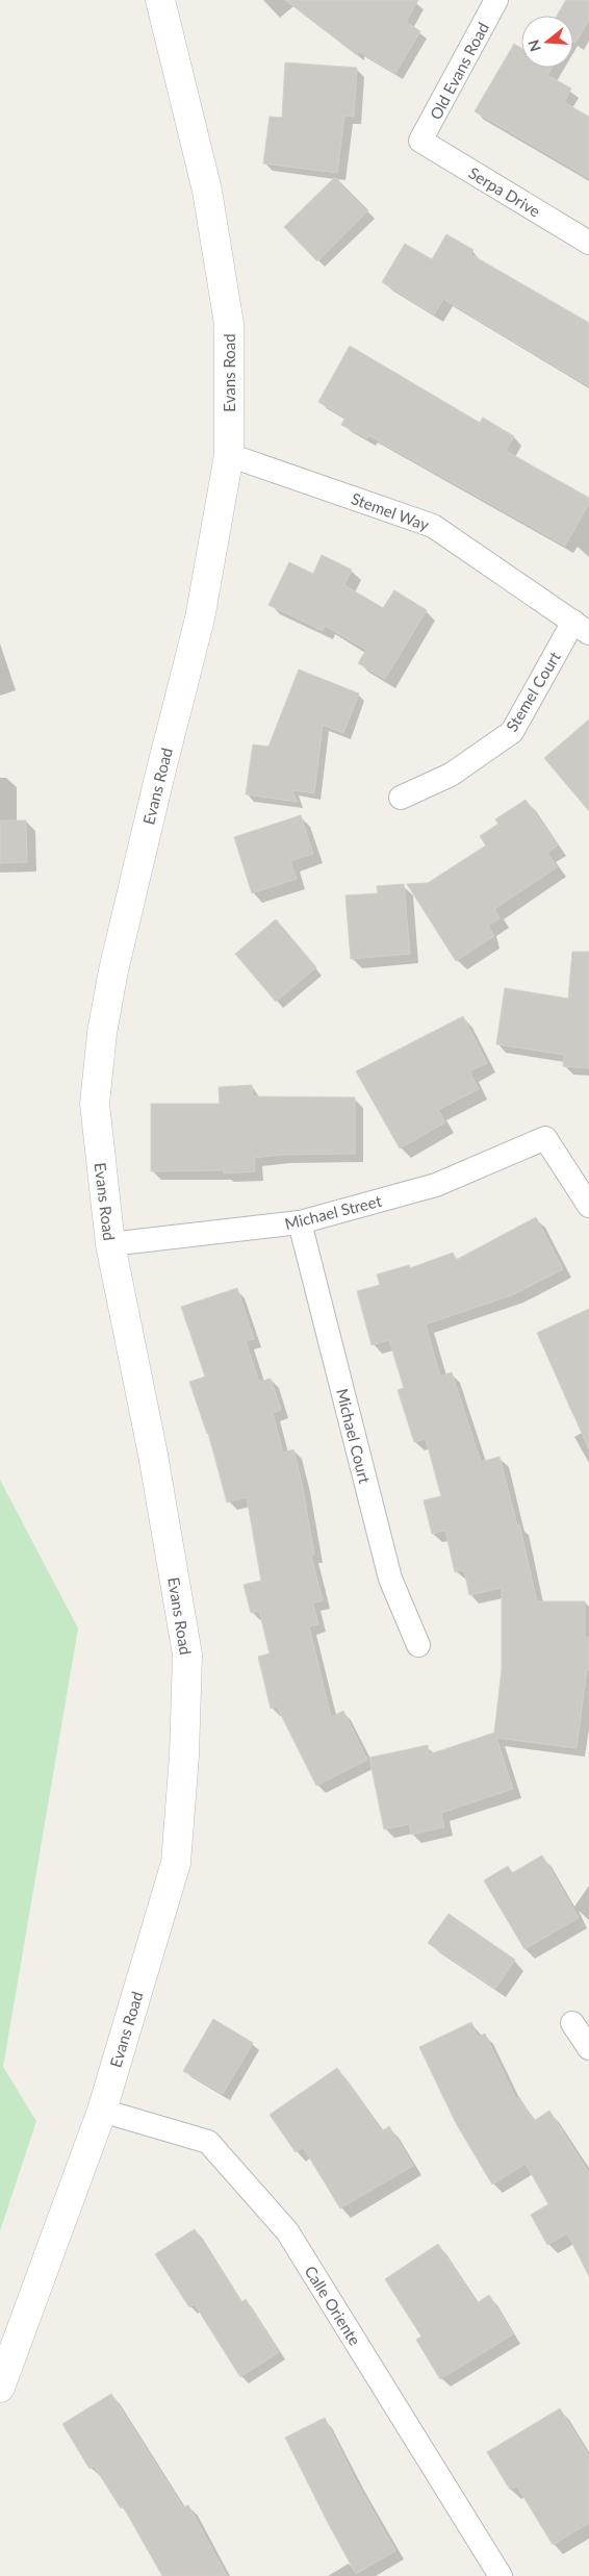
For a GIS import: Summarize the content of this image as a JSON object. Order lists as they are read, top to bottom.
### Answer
{
  "streets": {
    "street": [
      "Old Evans Road",
      "Serpa Drive",
      "Evans Road",
      "Stemel Way",
      "Stemel Court",
      "Michael Street",
      "Michael Court",
      "Calle Oriente"
    ]
  },
  "crossings": [
    ["Old Evans Road", "Serpa Drive"],
    ["Evans Road", "Stemel Way"],
    ["Evans Road", "Michael Street"],
    ["Evans Road", "Calle Oriente"],
    ["Stemel Way", "Stemel Court"],
    ["Michael Street", "Michael Court"]
  ],
  "north": "left"
}
